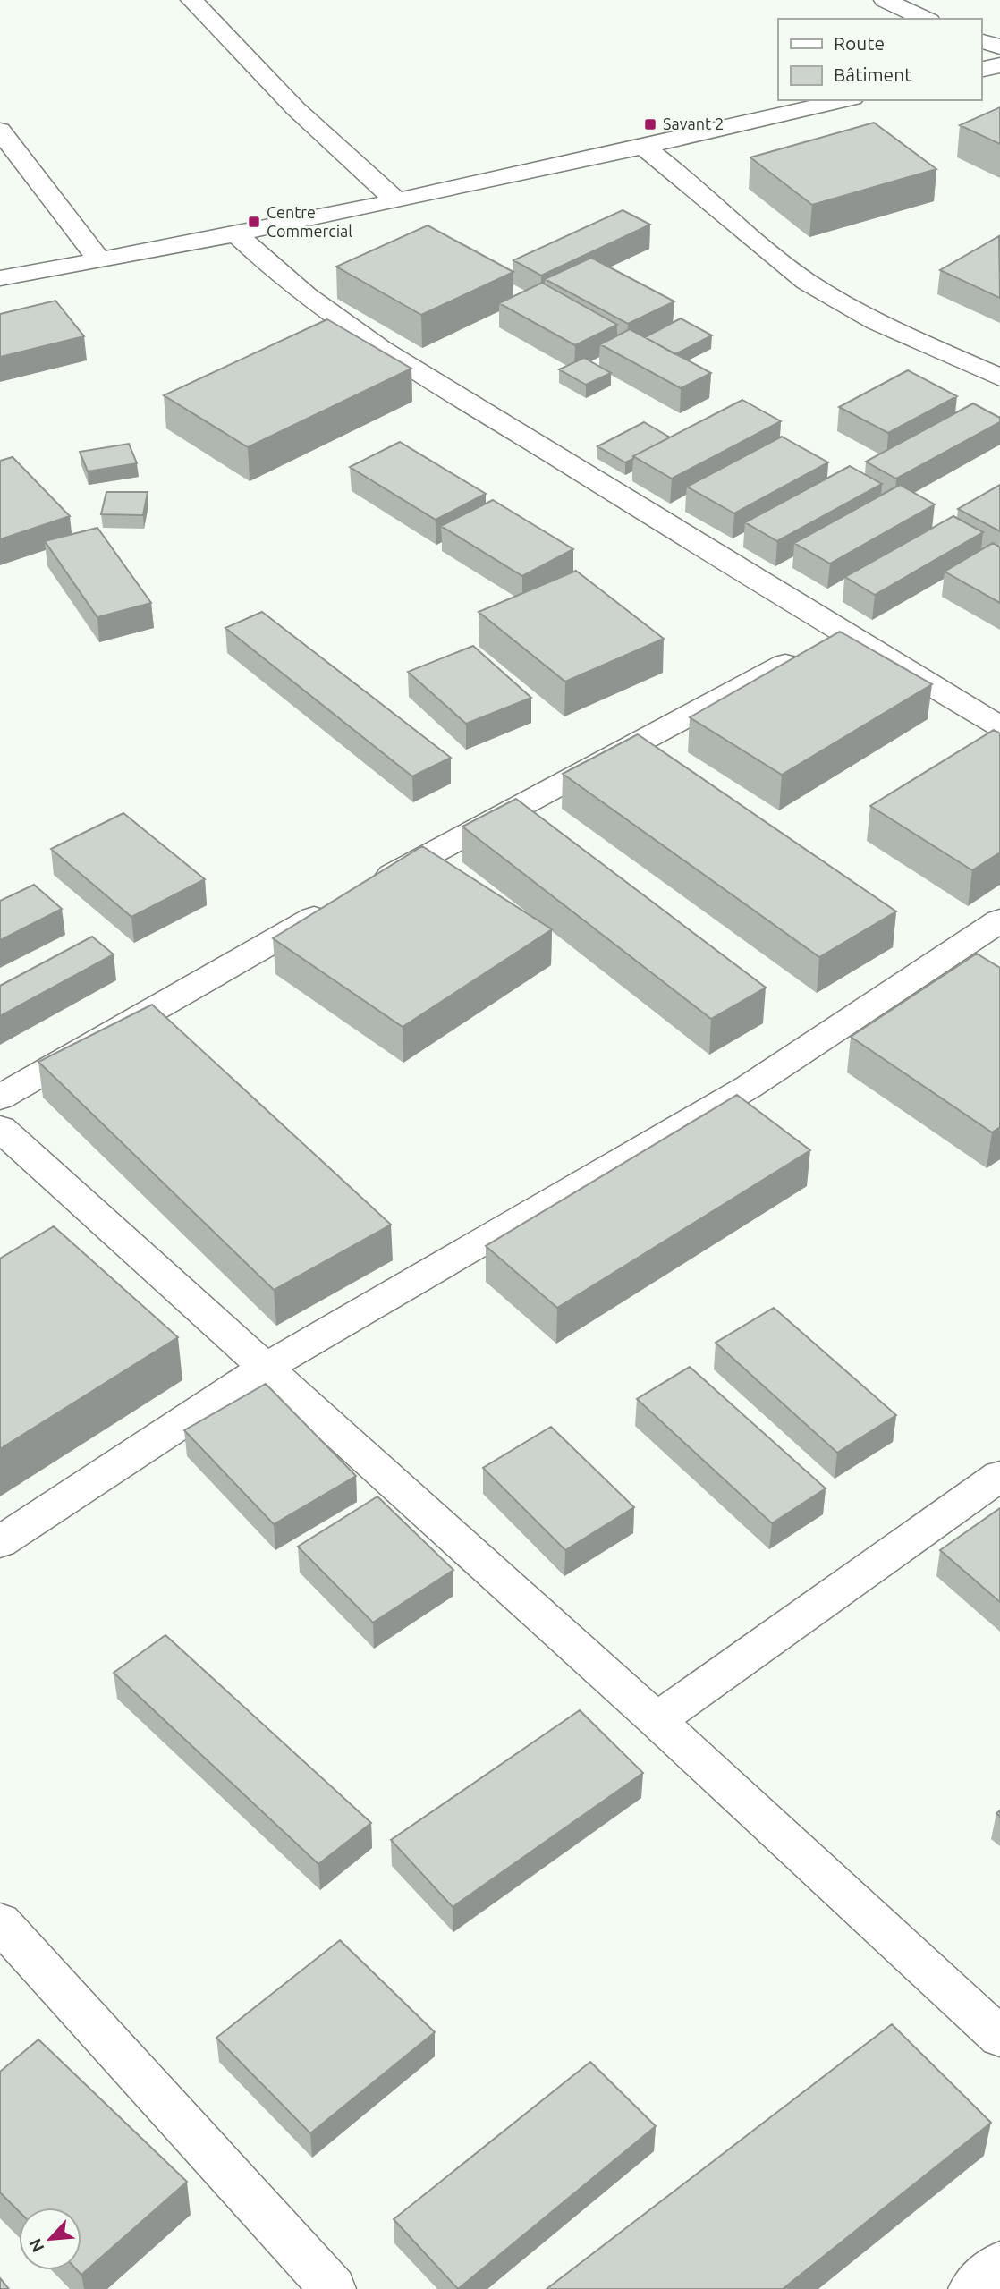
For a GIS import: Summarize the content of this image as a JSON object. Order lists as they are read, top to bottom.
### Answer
{
  "places": {
    "transit": ["Savant 2", "Centre Commercial"]
  },
  "legend": ["Route", "Bâtiment"],
  "north": "bottom left"
}
